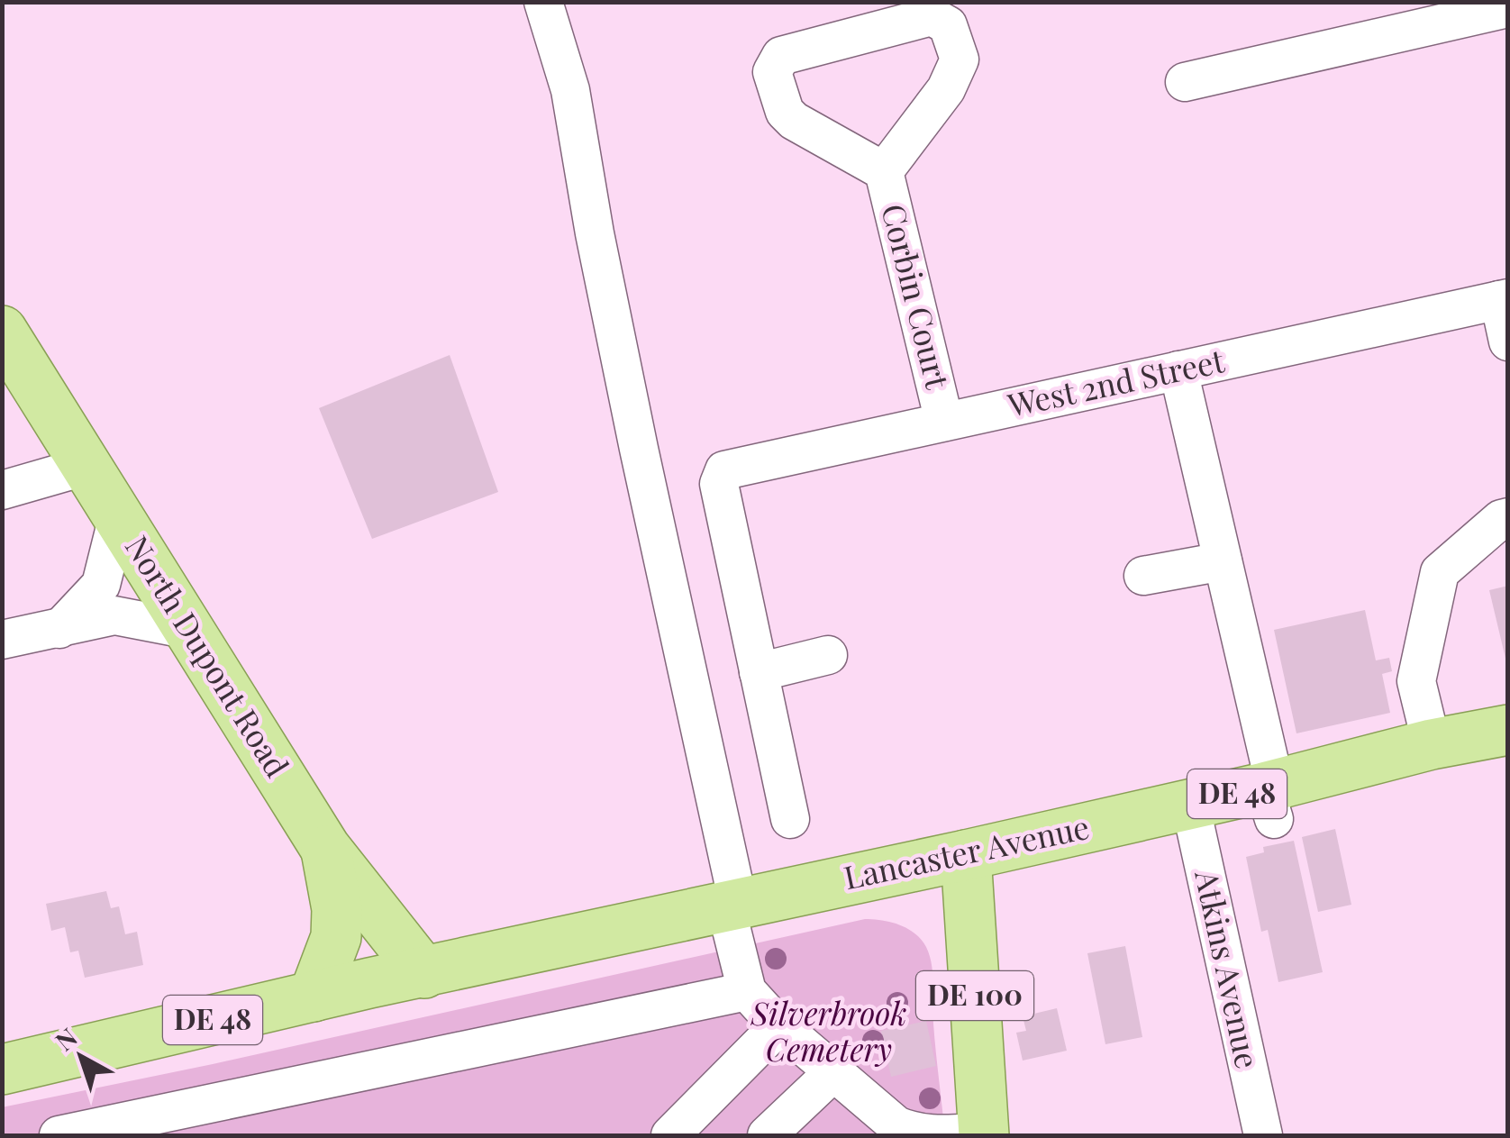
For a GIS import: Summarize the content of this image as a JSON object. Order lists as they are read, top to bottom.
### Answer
{
  "streets": {
    "main road": [
      "North Dupont Road",
      "DE 48",
      "Lancaster Avenue",
      "DE 100"
    ],
    "street": ["Corbin Court", "West 2nd Street", "Atkins Avenue"]
  },
  "crossings": [
    ["Corbin Court", "West 2nd Street"],
    ["North Dupont Road", "DE 48"],
    ["North Dupont Road", "Lancaster Avenue"],
    ["DE 48", "Lancaster Avenue"],
    ["Lancaster Avenue", "Atkins Avenue"],
    ["Lancaster Avenue", "DE 100"]
  ],
  "parks": ["Silverbrook Cemetery"],
  "north": "top left"
}
